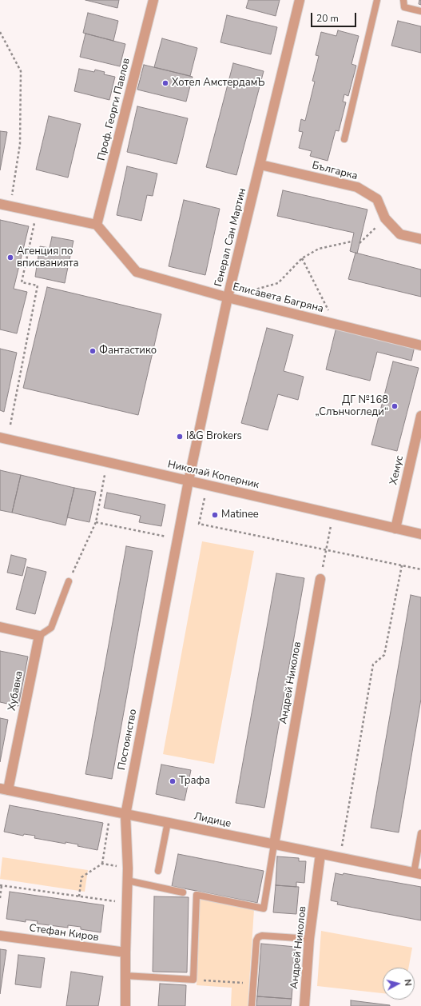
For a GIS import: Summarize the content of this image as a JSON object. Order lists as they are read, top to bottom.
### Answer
{
  "streets": {
    "street": [
      "Проф. Георги Павлов",
      "Българка",
      "Генерал Сан Мартин",
      "Елисавета Багряна",
      "Хемус",
      "Николай Коперник",
      "Андрей Николов",
      "Хубавка",
      "Постоянство",
      "Лидице",
      "Стефан Киров"
    ]
  },
  "crossings": [
    ["Проф. Георги Павлов", "Елисавета Багряна"],
    ["Българка", "Генерал Сан Мартин"],
    ["Генерал Сан Мартин", "Елисавета Багряна"],
    ["Генерал Сан Мартин", "Николай Коперник"],
    ["Генерал Сан Мартин", "Постоянство"],
    ["Хемус", "Николай Коперник"],
    ["Николай Коперник", "Постоянство"],
    ["Андрей Николов", "Лидице"],
    ["Хубавка", "Лидице"],
    ["Постоянство", "Лидице"],
    ["Постоянство", "Стефан Киров"]
  ],
  "places": [
    "Хотел АмстердамЪ",
    "Агенция по вписванията",
    "Фантастико",
    "ДГ №168 „Слънчогледи“",
    "I&G Brokers",
    "Matinee",
    "Трафа"
  ],
  "scale_bar": "20 m",
  "north": "right"
}
